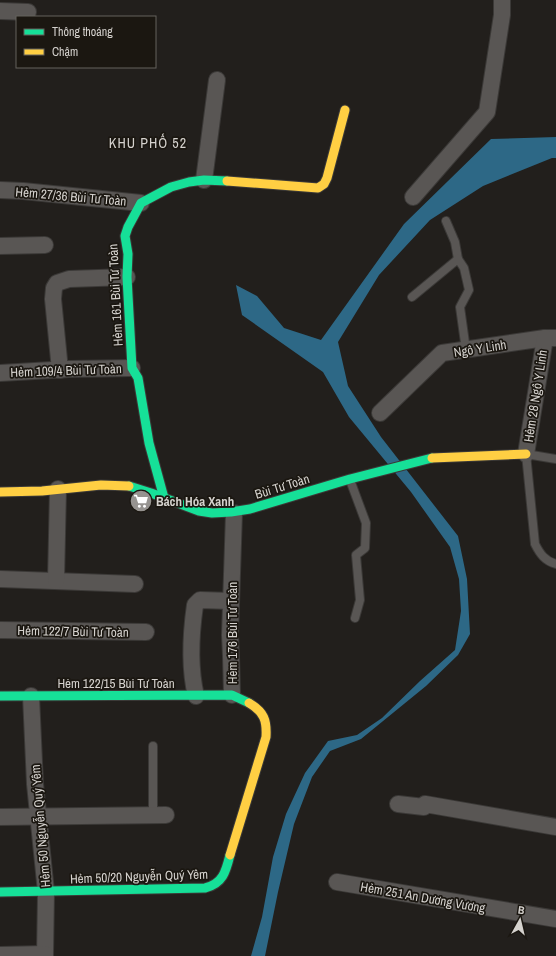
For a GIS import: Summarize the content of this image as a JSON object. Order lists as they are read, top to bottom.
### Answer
{
  "streets": {
    "street": [
      "Hẻm 27/36 Bùi Tư Toàn",
      "Hẻm 161 Bùi Tư Toàn",
      "Ngô Y Linh",
      "Hẻm 109/4 Bùi Tư Toàn",
      "Hẻm 28 Ngô Y Linh",
      "Bùi Tư Toàn",
      "Hẻm 122/7 Bùi Tư Toàn",
      "Hẻm 176 Bùi Tư Toàn",
      "Hẻm 122/15 Bùi Tư Toàn",
      "Hẻm 50 Nguyễn Quý Yêm",
      "Hẻm 50/20 Nguyễn Quý Yêm",
      "Hẻm 251 An Dương Vương"
    ]
  },
  "crossings": [
    ["Hẻm 27/36 Bùi Tư Toàn", "Hẻm 161 Bùi Tư Toàn"],
    ["Hẻm 161 Bùi Tư Toàn", "Hẻm 109/4 Bùi Tư Toàn"],
    ["Hẻm 161 Bùi Tư Toàn", "Bùi Tư Toàn"],
    ["Ngô Y Linh", "Hẻm 28 Ngô Y Linh"],
    ["Hẻm 28 Ngô Y Linh", "Bùi Tư Toàn"],
    ["Bùi Tư Toàn", "Hẻm 176 Bùi Tư Toàn"],
    ["Hẻm 176 Bùi Tư Toàn", "Hẻm 122/15 Bùi Tư Toàn"],
    ["Hẻm 176 Bùi Tư Toàn", "Hẻm 50/20 Nguyễn Quý Yêm"],
    ["Hẻm 122/15 Bùi Tư Toàn", "Hẻm 50 Nguyễn Quý Yêm"],
    ["Hẻm 50 Nguyễn Quý Yêm", "Hẻm 50/20 Nguyễn Quý Yêm"]
  ],
  "districts": ["KHU PHỐ 52"],
  "places": {
    "supermarket": ["Bách Hóa Xanh"]
  },
  "legend": ["Thông thoáng", "Chậm"],
  "north": "top"
}
